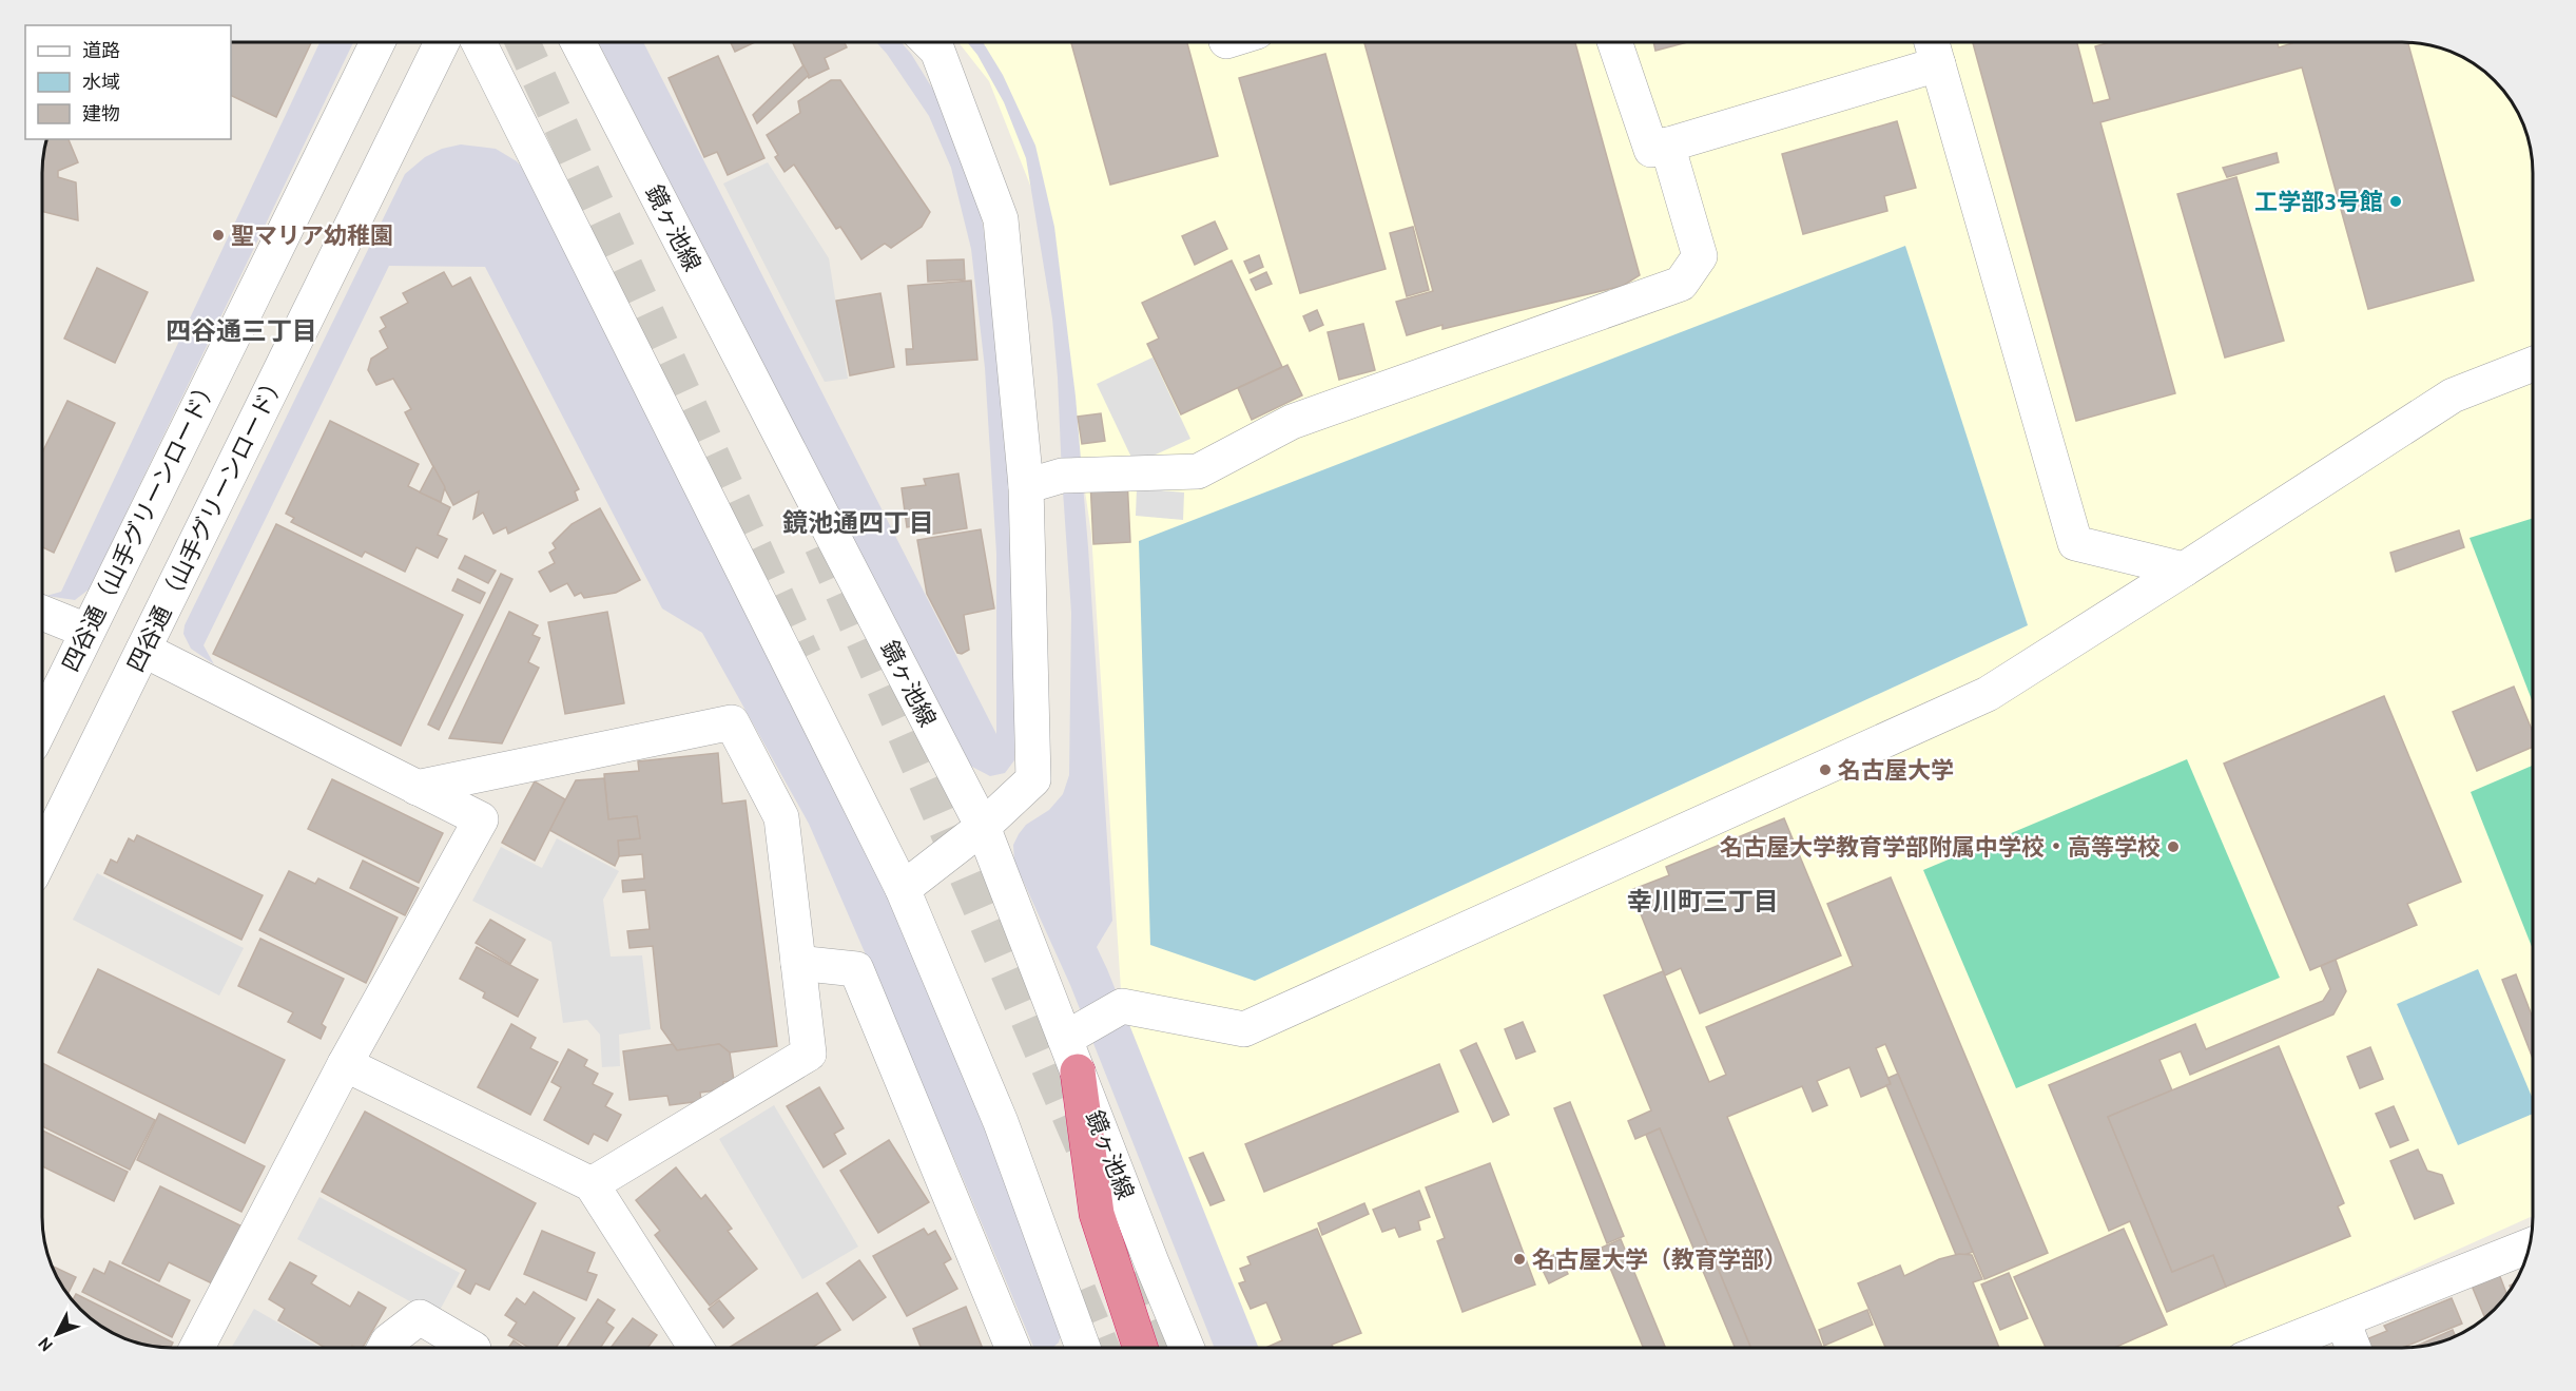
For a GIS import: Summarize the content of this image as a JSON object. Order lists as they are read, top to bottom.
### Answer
{
  "streets": {
    "street": ["鏡ヶ池線", "四谷通 （山手グリーンロード）", "四谷通（山手グリーンロード）"]
  },
  "districts": ["四谷通三丁目", "鏡池通四丁目", "幸川町三丁目"],
  "places": [
    "工学部3号館",
    "聖マリア幼稚園",
    "名古屋大学",
    "名古屋大学教育学部附属中学校・高等学校",
    "名古屋大学（教育学部）"
  ],
  "legend": ["道路", "水域", "建物"],
  "north": "bottom left"
}
